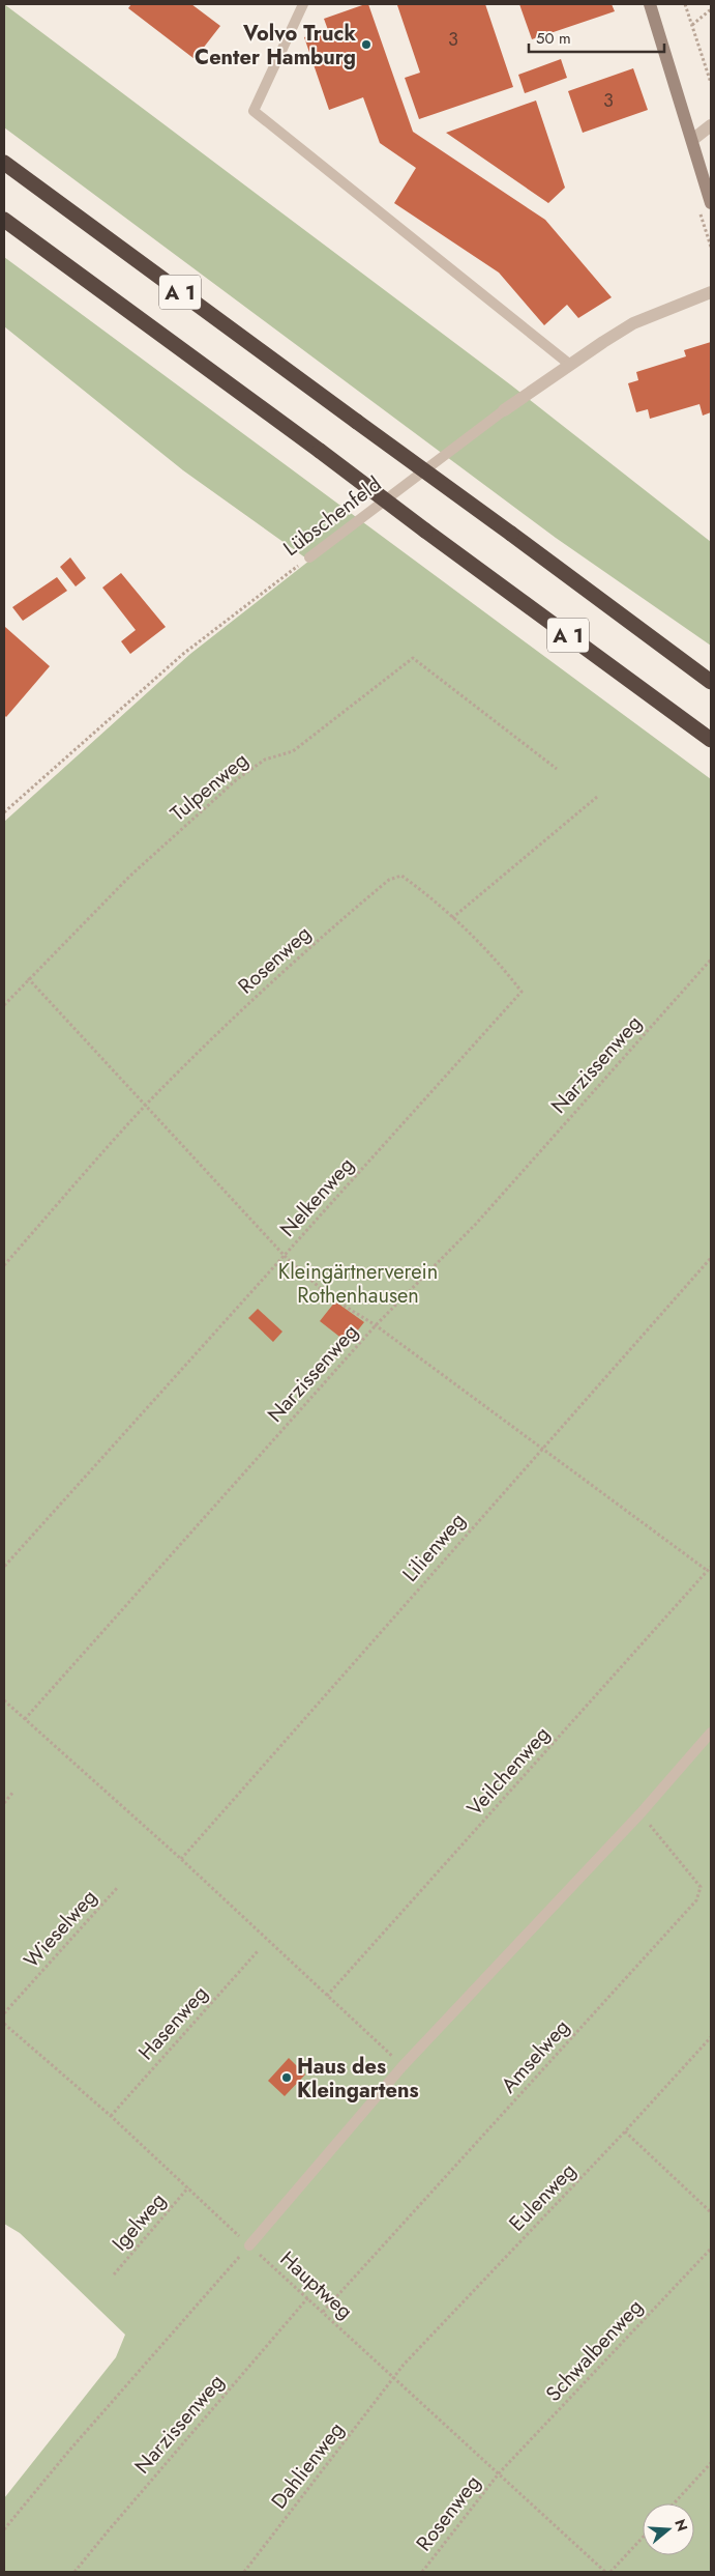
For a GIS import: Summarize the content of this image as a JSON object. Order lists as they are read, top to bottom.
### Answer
{
  "streets": {
    "highway": ["A 1"],
    "street": ["Lübschenfeld"],
    "path": [
      "Tulpenweg",
      "Rosenweg",
      "Narzissenweg",
      "Nelkenweg",
      "Lilienweg",
      "Veilchenweg",
      "Wieselweg",
      "Hasenweg",
      "Amselweg",
      "Eulenweg",
      "Igelweg",
      "Hauptweg",
      "Schwalbenweg",
      "Dahlienweg"
    ]
  },
  "crossings": [
    ["Rosenweg", "Nelkenweg"],
    ["Rosenweg", "Hauptweg"],
    ["Rosenweg", "Schwalbenweg"],
    ["Narzissenweg", "Hauptweg"],
    ["Hasenweg", "Hauptweg"],
    ["Amselweg", "Hauptweg"],
    ["Eulenweg", "Hauptweg"],
    ["Eulenweg", "Dahlienweg"],
    ["Igelweg", "Hauptweg"],
    ["Hauptweg", "Schwalbenweg"],
    ["Hauptweg", "Dahlienweg"]
  ],
  "parks": ["Kleingärtnerverein Rothenhausen"],
  "places": ["Volvo Truck Center Hamburg", "Haus des Kleingartens"],
  "house_numbers": ["3", "3"],
  "scale_bar": "50 m",
  "north": "right"
}
